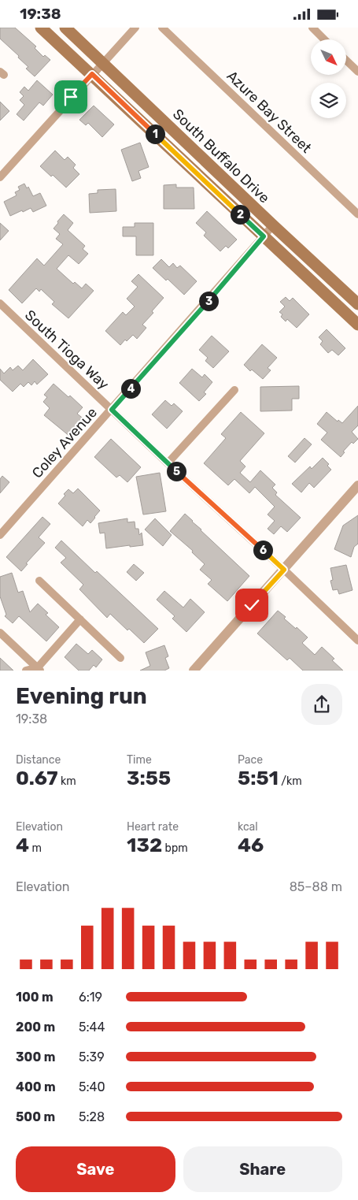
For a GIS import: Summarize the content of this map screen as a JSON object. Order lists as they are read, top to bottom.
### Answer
{
  "streets": {
    "main road": ["South Buffalo Drive"],
    "street": ["Azure Bay Street", "South Tioga Way", "Coley Avenue"]
  },
  "crossings": [
    ["South Buffalo Drive", "Coley Avenue"],
    ["South Tioga Way", "Coley Avenue"]
  ],
  "north": "bottom right",
  "page": {
    "status": "19:38",
    "pins": [
      "1",
      "2",
      "3",
      "4",
      "5",
      "6"
    ],
    "heading": ["Evening run", "19:38"],
    "stats": [
      ["Distance", "0.67 km"],
      ["Time", "3:55"],
      ["Pace", "5:51 /km"],
      ["Elevation", "4 m"],
      ["Heart rate", "132 bpm"],
      ["kcal", "46"]
    ],
    "chart": ["Elevation", "85–88 m"],
    "list": [
      {
        "name": "100 m",
        "note": "6:19"
      },
      {
        "name": "200 m",
        "note": "5:44"
      },
      {
        "name": "300 m",
        "note": "5:39"
      },
      {
        "name": "400 m",
        "note": "5:40"
      },
      {
        "name": "500 m",
        "note": "5:28"
      }
    ],
    "buttons": ["Save", "Share"]
  }
}
